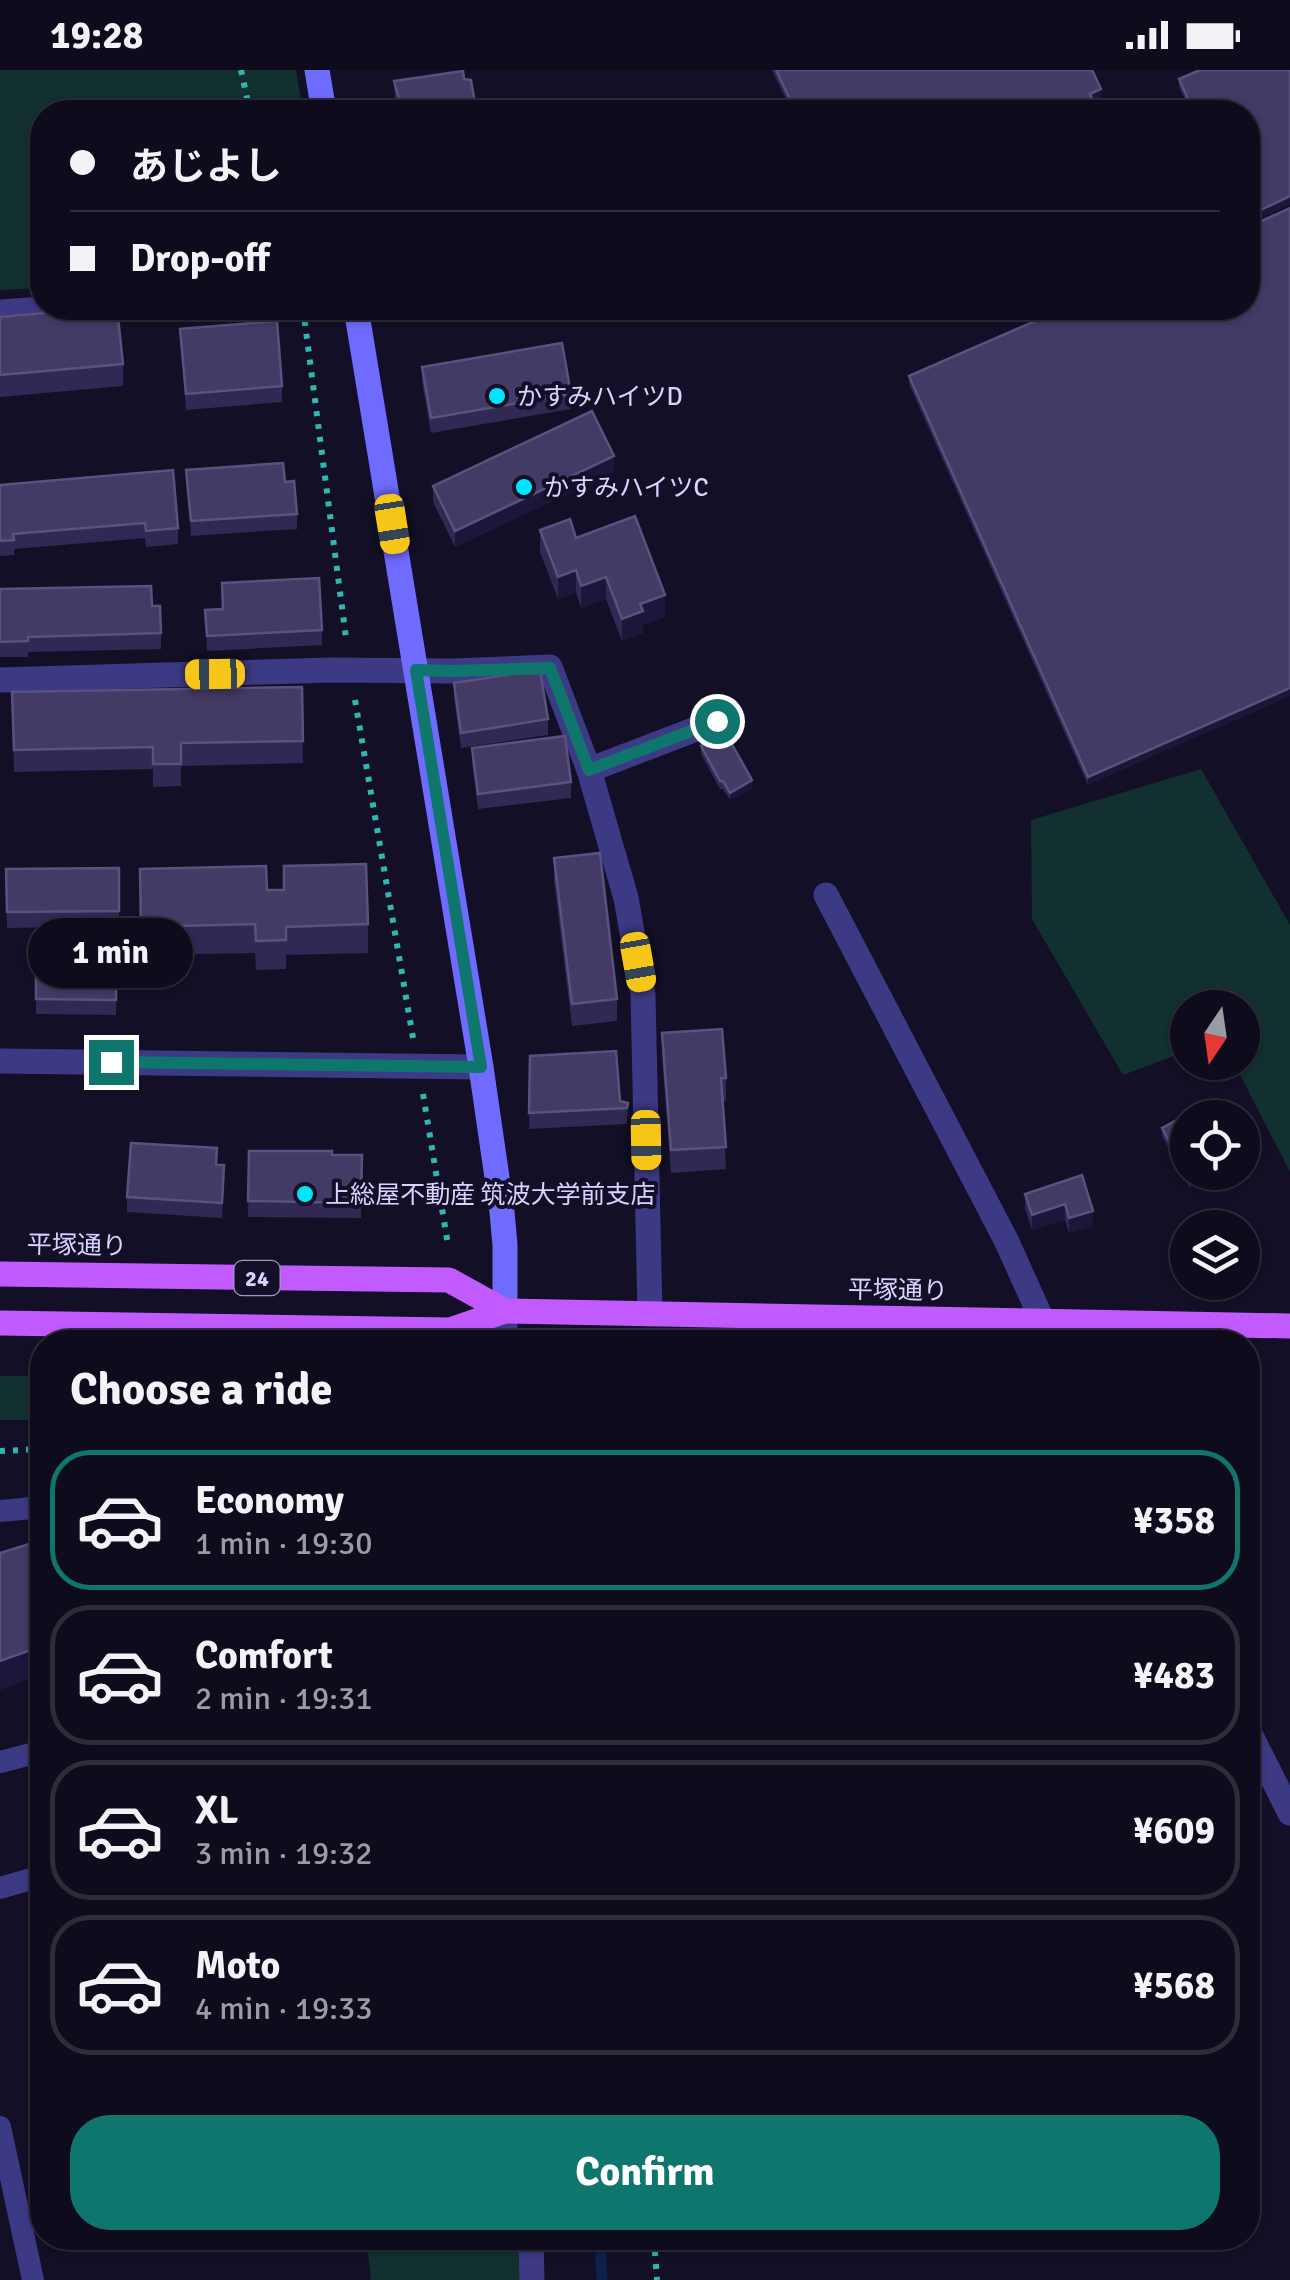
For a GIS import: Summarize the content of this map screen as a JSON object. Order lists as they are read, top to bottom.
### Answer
{
  "streets": {
    "main road": ["平塚通り", "24"]
  },
  "places": ["かすみハイツD", "かすみハイツC", "上総屋不動産 筑波大学前支店"],
  "north": "bottom",
  "page": {
    "status": "19:28",
    "banner": ["あじよし", "Drop-off"],
    "bubble": "1 min",
    "heading": "Choose a ride",
    "list": [
      {
        "name": "Economy",
        "note": "1 min · 19:30",
        "value": "¥358"
      },
      {
        "name": "Comfort",
        "note": "2 min · 19:31",
        "value": "¥483"
      },
      {
        "name": "XL",
        "note": "3 min · 19:32",
        "value": "¥609"
      },
      {
        "name": "Moto",
        "note": "4 min · 19:33",
        "value": "¥568"
      }
    ],
    "buttons": "Confirm"
  }
}
